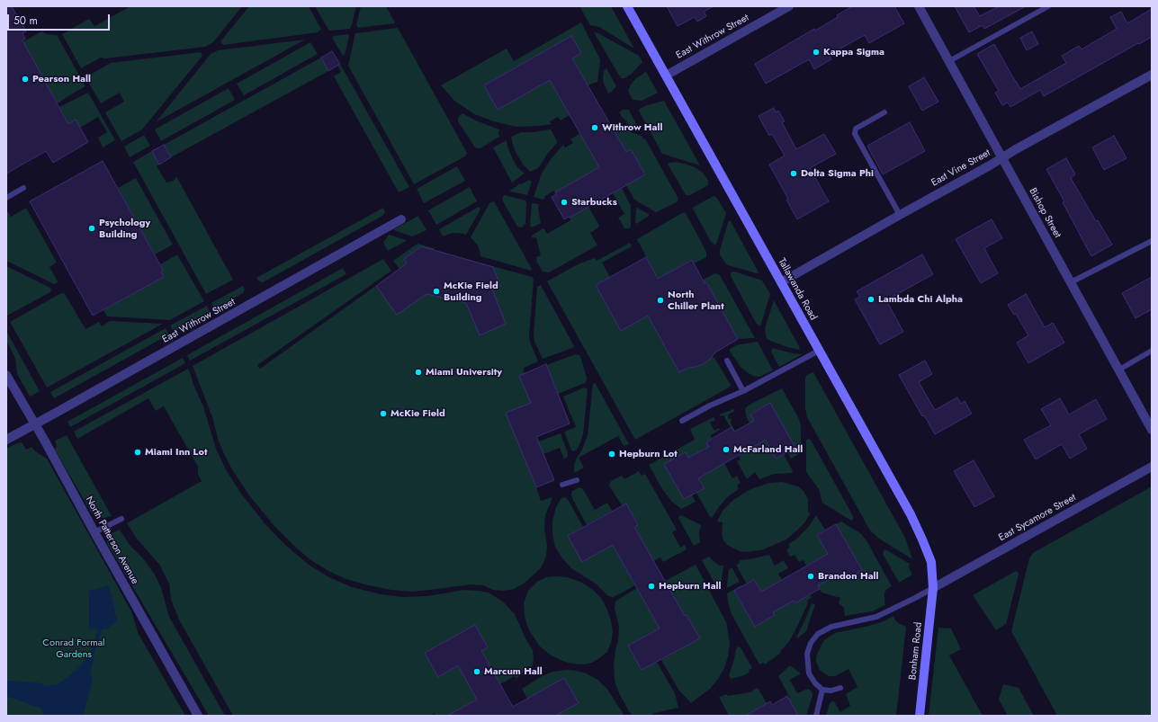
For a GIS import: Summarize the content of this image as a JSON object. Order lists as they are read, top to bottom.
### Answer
{
  "streets": {
    "street": [
      "East Withrow Street",
      "East Vine Street",
      "Bishop Street",
      "Tallawanda Road",
      "East Sycamore Street",
      "North Patterson Avenue",
      "Bonham Road"
    ]
  },
  "crossings": [
    ["East Withrow Street", "Tallawanda Road"],
    ["East Withrow Street", "North Patterson Avenue"],
    ["East Vine Street", "Bishop Street"],
    ["East Vine Street", "Tallawanda Road"],
    ["Tallawanda Road", "East Sycamore Street"],
    ["Tallawanda Road", "Bonham Road"],
    ["East Sycamore Street", "Bonham Road"]
  ],
  "parks": ["Conrad Formal Gardens"],
  "places": [
    "Kappa Sigma",
    "Pearson Hall",
    "Withrow Hall",
    "Delta Sigma Phi",
    "Starbucks",
    "Psychology Building",
    "McKie Field Building",
    "Lambda Chi Alpha",
    "North Chiller Plant",
    "Miami University",
    "McKie Field",
    "McFarland Hall",
    "Miami Inn Lot",
    "Hepburn Lot",
    "Brandon Hall",
    "Hepburn Hall",
    "Marcum Hall"
  ],
  "scale_bar": "50 m"
}
